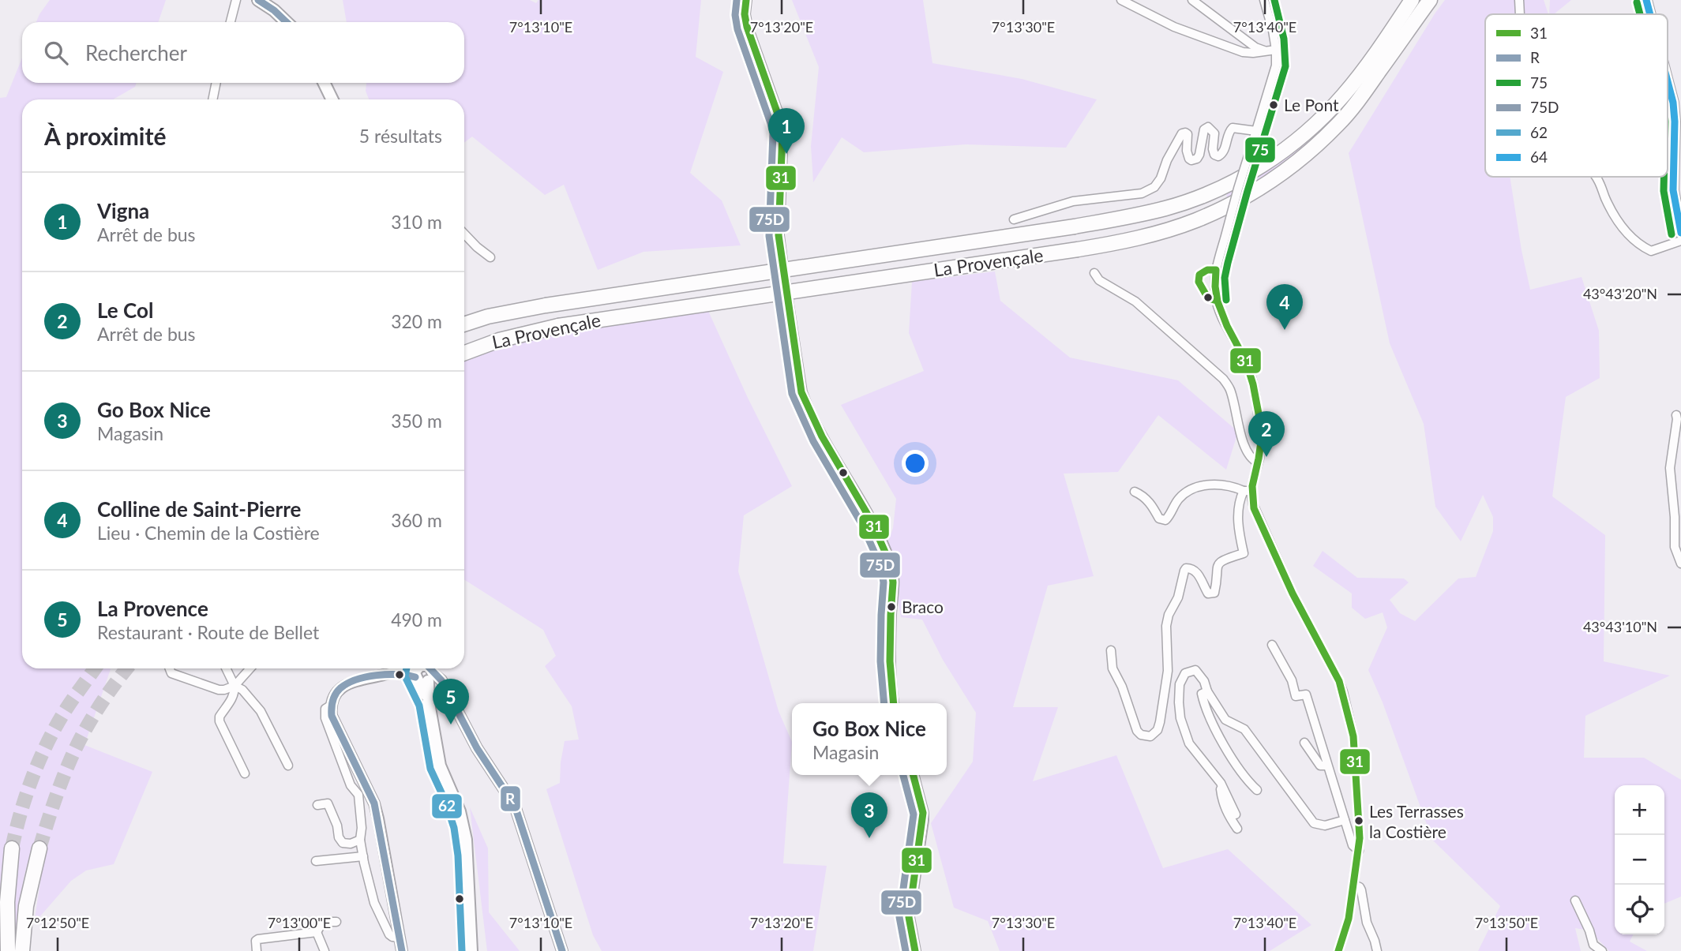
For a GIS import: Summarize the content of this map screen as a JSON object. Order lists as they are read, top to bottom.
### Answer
{
  "streets": {
    "highway": ["La Provençale"]
  },
  "places": ["Le Pont", "Braco", "Les Terrasses la Costière"],
  "lines": [
    "transit line R",
    "transit line 31",
    "transit line 75",
    "transit line 75D",
    "transit line 64",
    "transit line 62"
  ],
  "legend": [
    "31",
    "R",
    "75",
    "75D",
    "62",
    "64"
  ],
  "page": {
    "search": "Rechercher",
    "heading": ["À proximité", "5 résultats"],
    "pins": [
      "1",
      "4",
      "2",
      "5",
      "3"
    ],
    "list": [
      {
        "mark": "1",
        "name": "Vigna",
        "note": "Arrêt de bus",
        "value": "310 m"
      },
      {
        "mark": "2",
        "name": "Le Col",
        "note": "Arrêt de bus",
        "value": "320 m"
      },
      {
        "mark": "3",
        "name": "Go Box Nice",
        "note": "Magasin",
        "value": "350 m"
      },
      {
        "mark": "4",
        "name": "Colline de Saint-Pierre",
        "note": "Lieu · Chemin de la Costière",
        "value": "360 m"
      },
      {
        "mark": "5",
        "name": "La Provence",
        "note": "Restaurant · Route de Bellet",
        "value": "490 m"
      }
    ],
    "popup": ["Go Box Nice", "Magasin"],
    "map_buttons": ["+", "−"]
  },
  "coordinates": [
    "7°13'10\"E",
    "7°13'20\"E",
    "7°13'30\"E",
    "7°13'40\"E",
    "43°43'20\"N",
    "43°43'10\"N",
    "7°12'50\"E",
    "7°13'00\"E",
    "7°13'50\"E"
  ]
}
